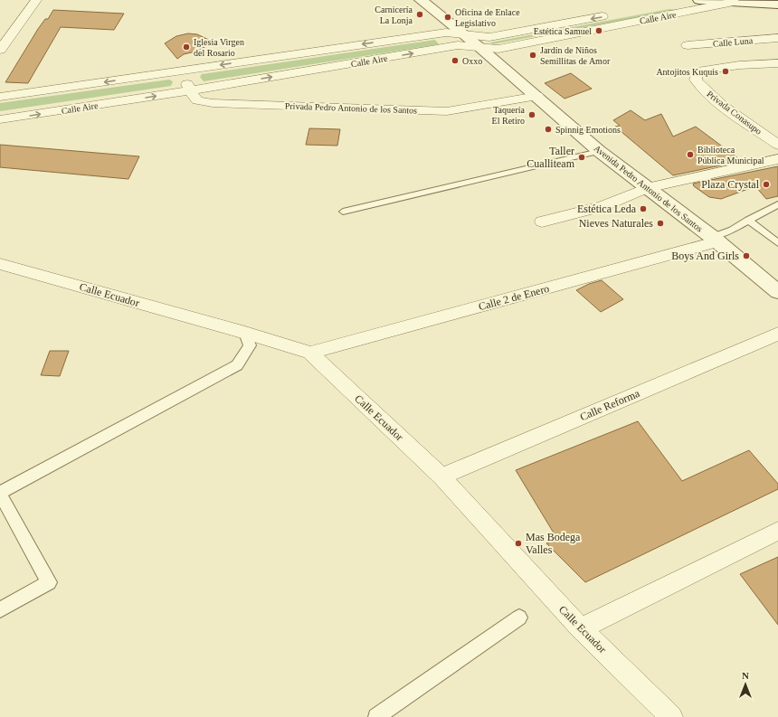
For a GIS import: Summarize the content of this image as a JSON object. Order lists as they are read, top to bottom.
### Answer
{
  "streets": {
    "street": [
      "Calle Aire",
      "Calle Luna",
      "Privada Pedro Antonio de los Santos",
      "Privada Conasupo",
      "Avenida Pedro Antonio de los Santos",
      "Calle Ecuador",
      "Calle 2 de Enero",
      "Calle Reforma"
    ]
  },
  "crossings": [
    ["Calle Aire", "Privada Pedro Antonio de los Santos"],
    ["Calle Aire", "Avenida Pedro Antonio de los Santos"],
    ["Privada Pedro Antonio de los Santos", "Avenida Pedro Antonio de los Santos"],
    ["Avenida Pedro Antonio de los Santos", "Calle 2 de Enero"],
    ["Calle Ecuador", "Calle 2 de Enero"],
    ["Calle Ecuador", "Calle Reforma"]
  ],
  "places": [
    "Carnicería La Lonja",
    "Oficina de Enlace Legislativo",
    "Estética Samuel",
    "Iglesia Virgen del Rosario",
    "Jardín de Niños Semillitas de Amor",
    "Oxxo",
    "Antojitos Kuquis",
    "Taquería El Retiro",
    "Spinnig Emotions",
    "Biblioteca Pública Municipal",
    "Taller Cualliteam",
    "Plaza Crystal",
    "Estética Leda",
    "Nieves Naturales",
    "Boys And Girls",
    "Mas Bodega Valles"
  ],
  "north": "top"
}
